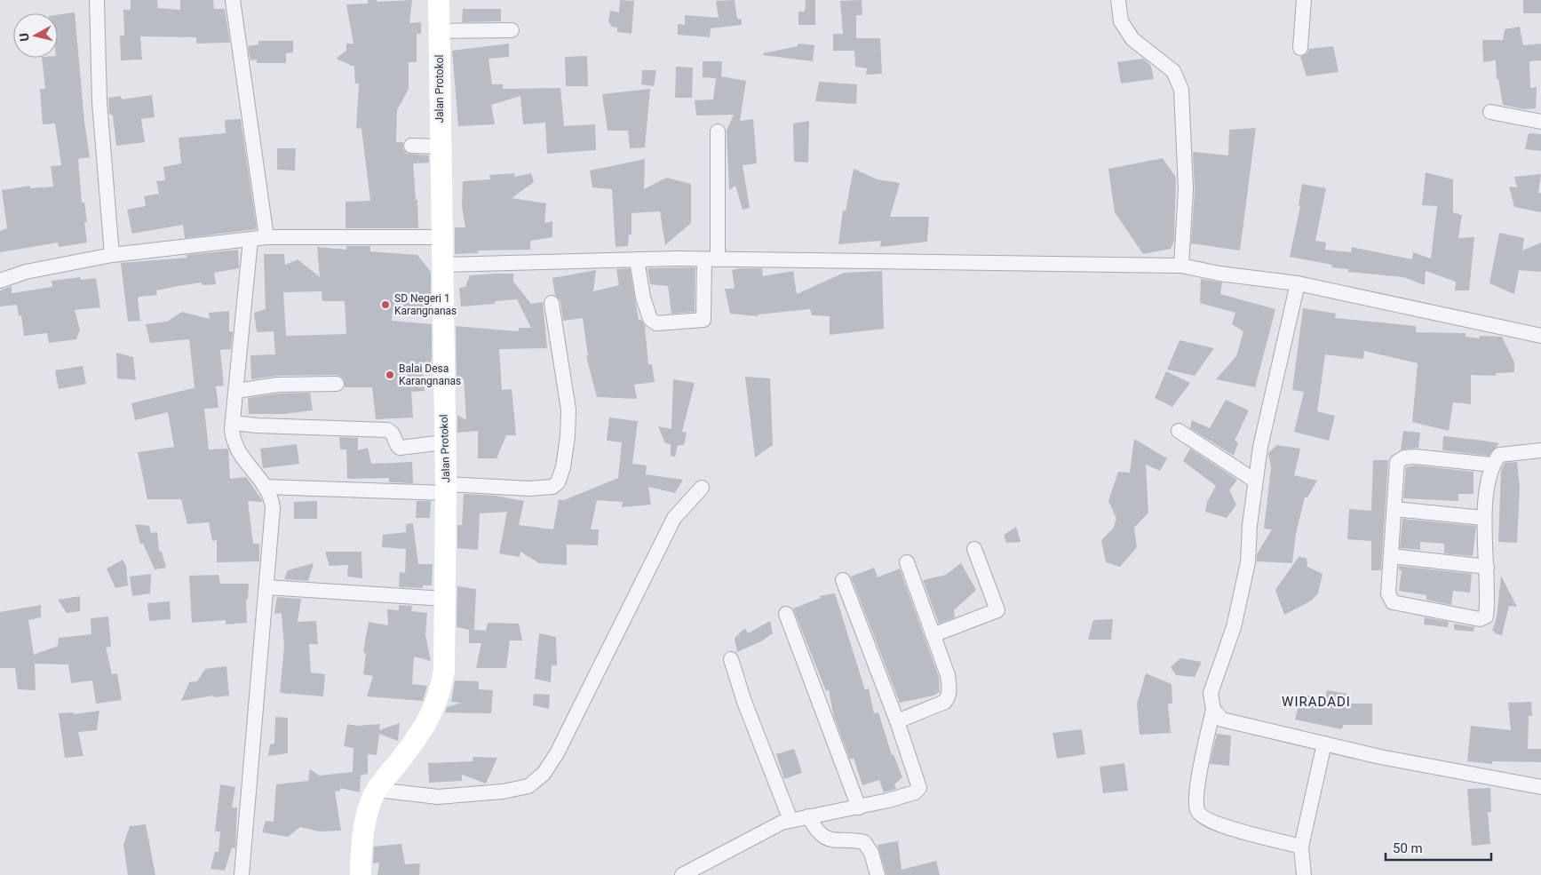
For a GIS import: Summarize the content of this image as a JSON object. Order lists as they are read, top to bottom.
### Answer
{
  "streets": {
    "street": ["Jalan Protokol"]
  },
  "districts": ["WIRADADI"],
  "places": ["SD Negeri 1 Karangnanas", "Balai Desa Karangnanas"],
  "scale_bar": "50 m",
  "north": "left"
}
